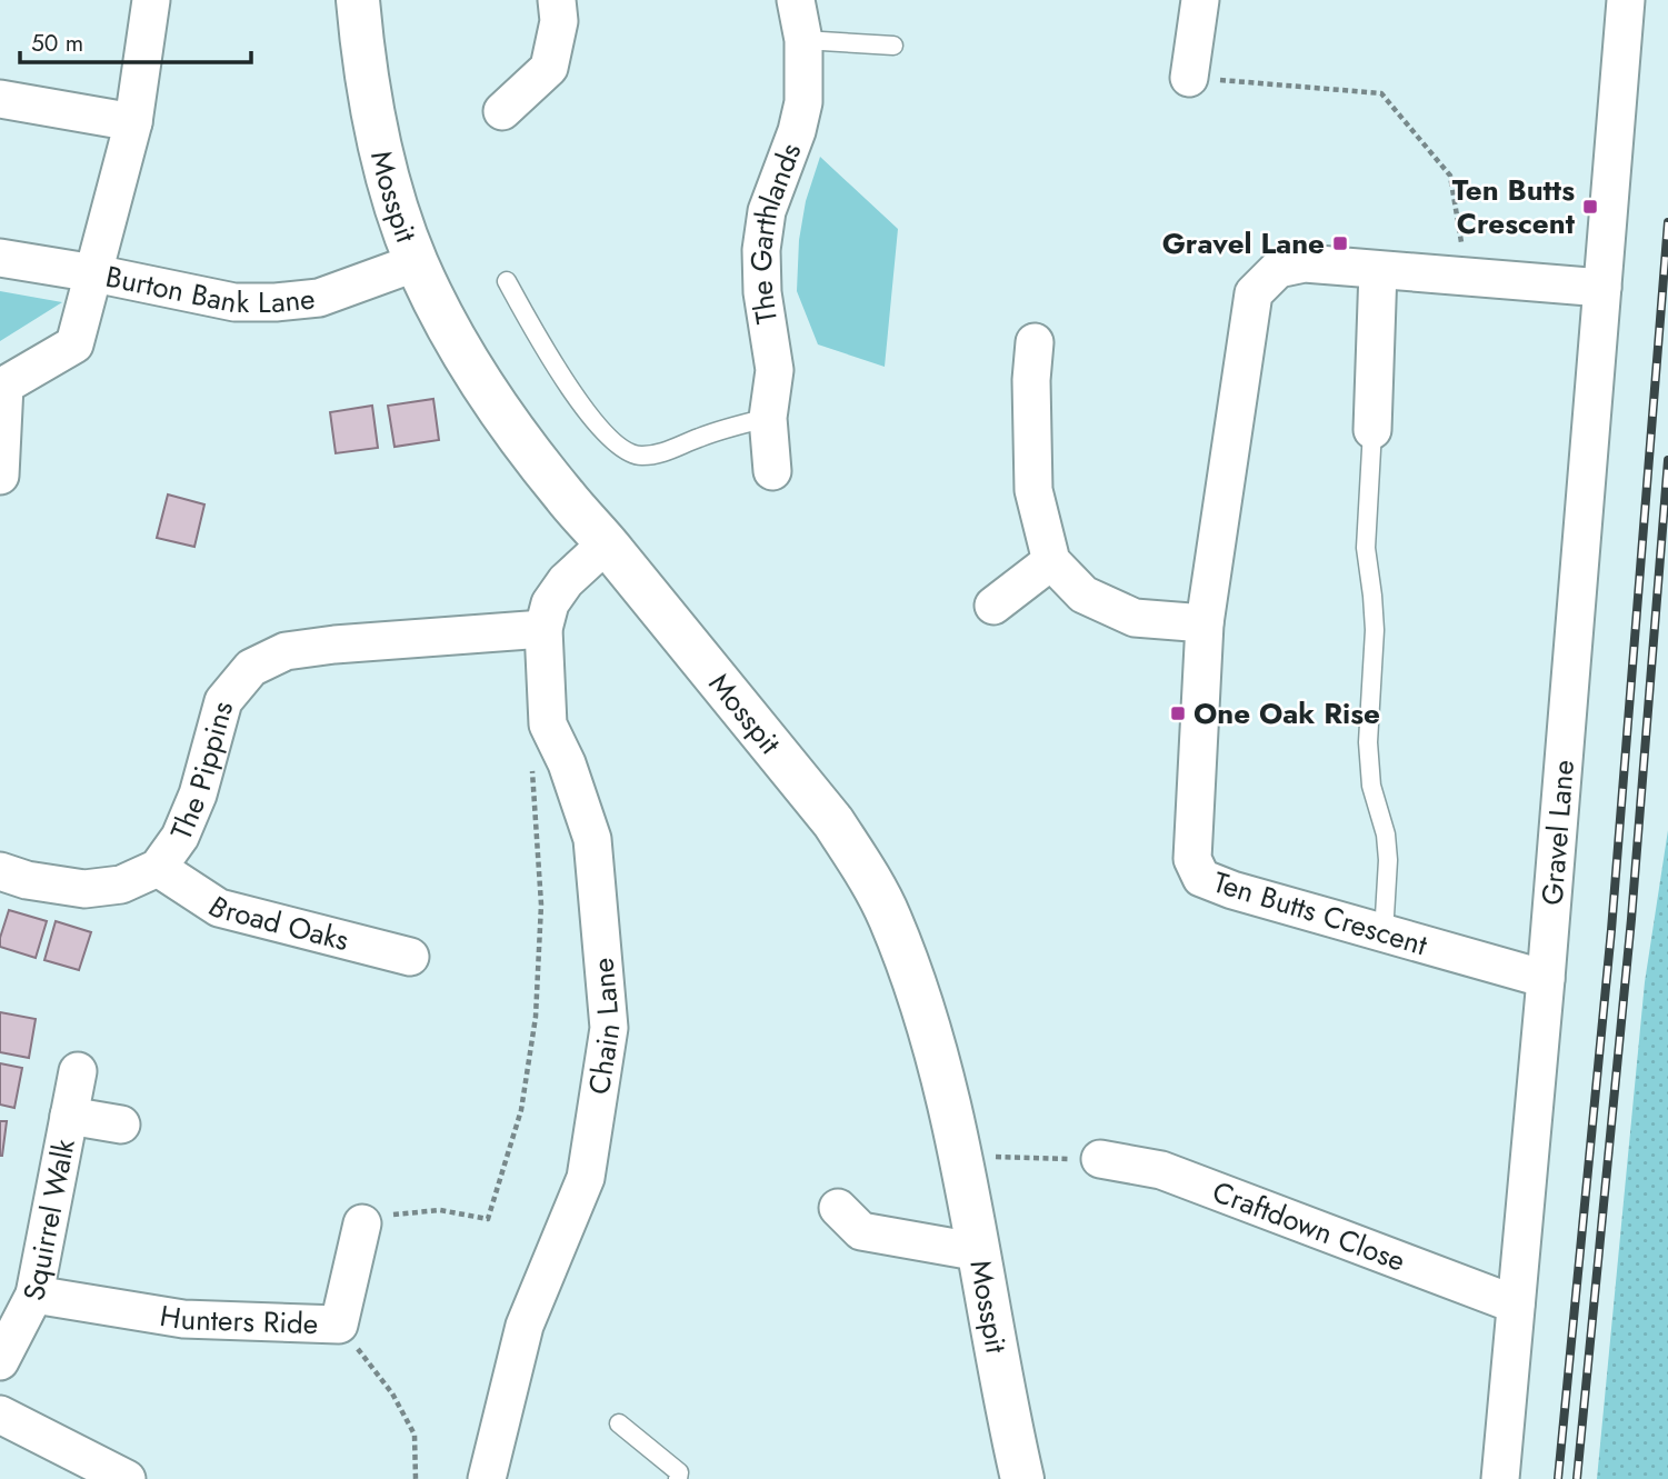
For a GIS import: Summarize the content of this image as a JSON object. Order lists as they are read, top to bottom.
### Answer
{
  "streets": {
    "highway": ["Mosspit"],
    "street": [
      "The Garthlands",
      "Burton Bank Lane",
      "The Pippins",
      "Gravel Lane",
      "Ten Butts Crescent",
      "Broad Oaks",
      "Chain Lane",
      "Squirrel Walk",
      "Craftdown Close",
      "Hunters Ride"
    ]
  },
  "crossings": [
    ["Mosspit", "Burton Bank Lane"],
    ["Mosspit", "Chain Lane"],
    ["The Pippins", "Broad Oaks"],
    ["The Pippins", "Chain Lane"],
    ["Gravel Lane", "Ten Butts Crescent"],
    ["Gravel Lane", "Craftdown Close"],
    ["Squirrel Walk", "Hunters Ride"]
  ],
  "places": {
    "transit": ["Ten Butts Crescent", "Gravel Lane", "One Oak Rise"]
  },
  "scale_bar": "50 m"
}
